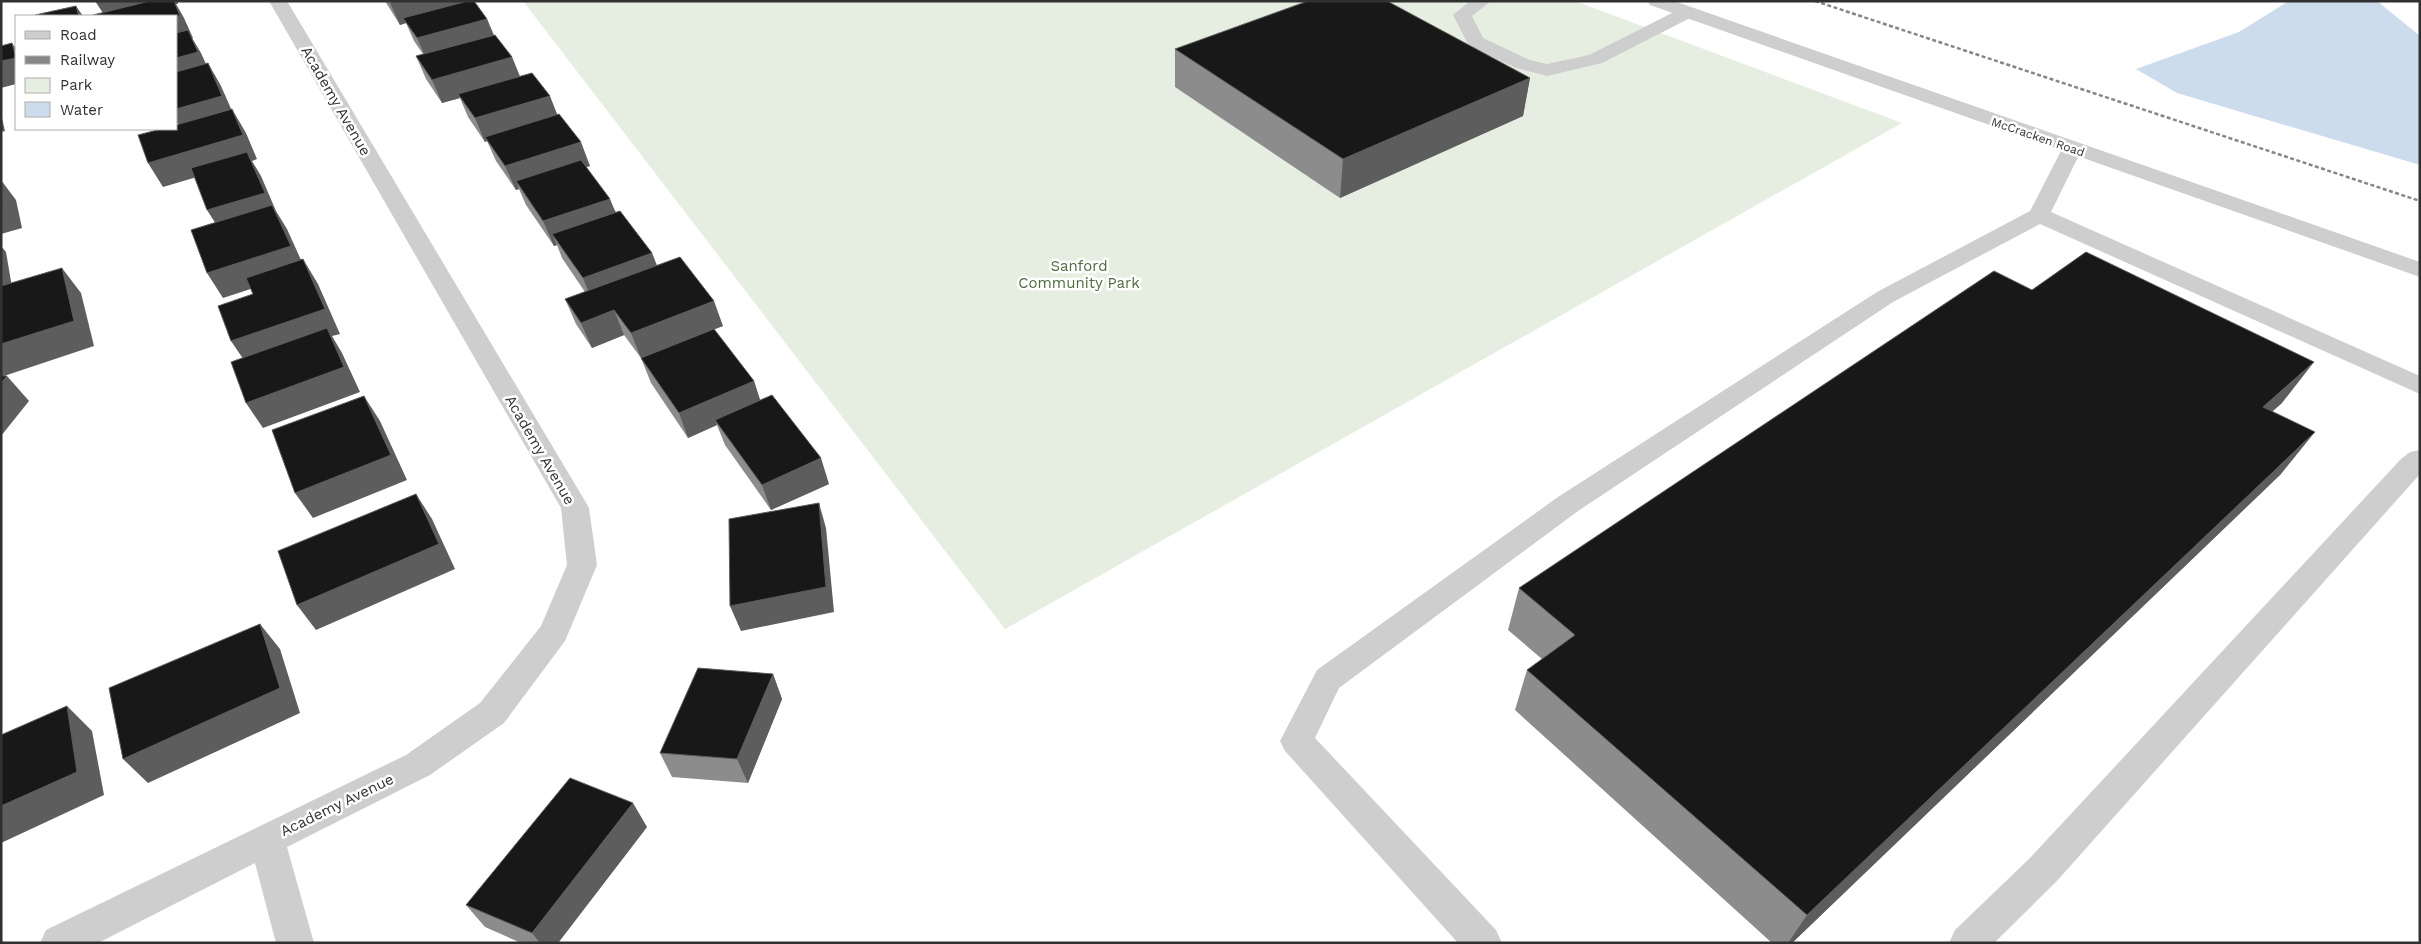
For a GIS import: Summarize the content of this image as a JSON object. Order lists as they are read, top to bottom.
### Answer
{
  "streets": {
    "street": ["Academy Avenue", "McCracken Road"]
  },
  "parks": ["Sanford Community Park"],
  "legend": [
    "Road",
    "Railway",
    "Park",
    "Water"
  ]
}
